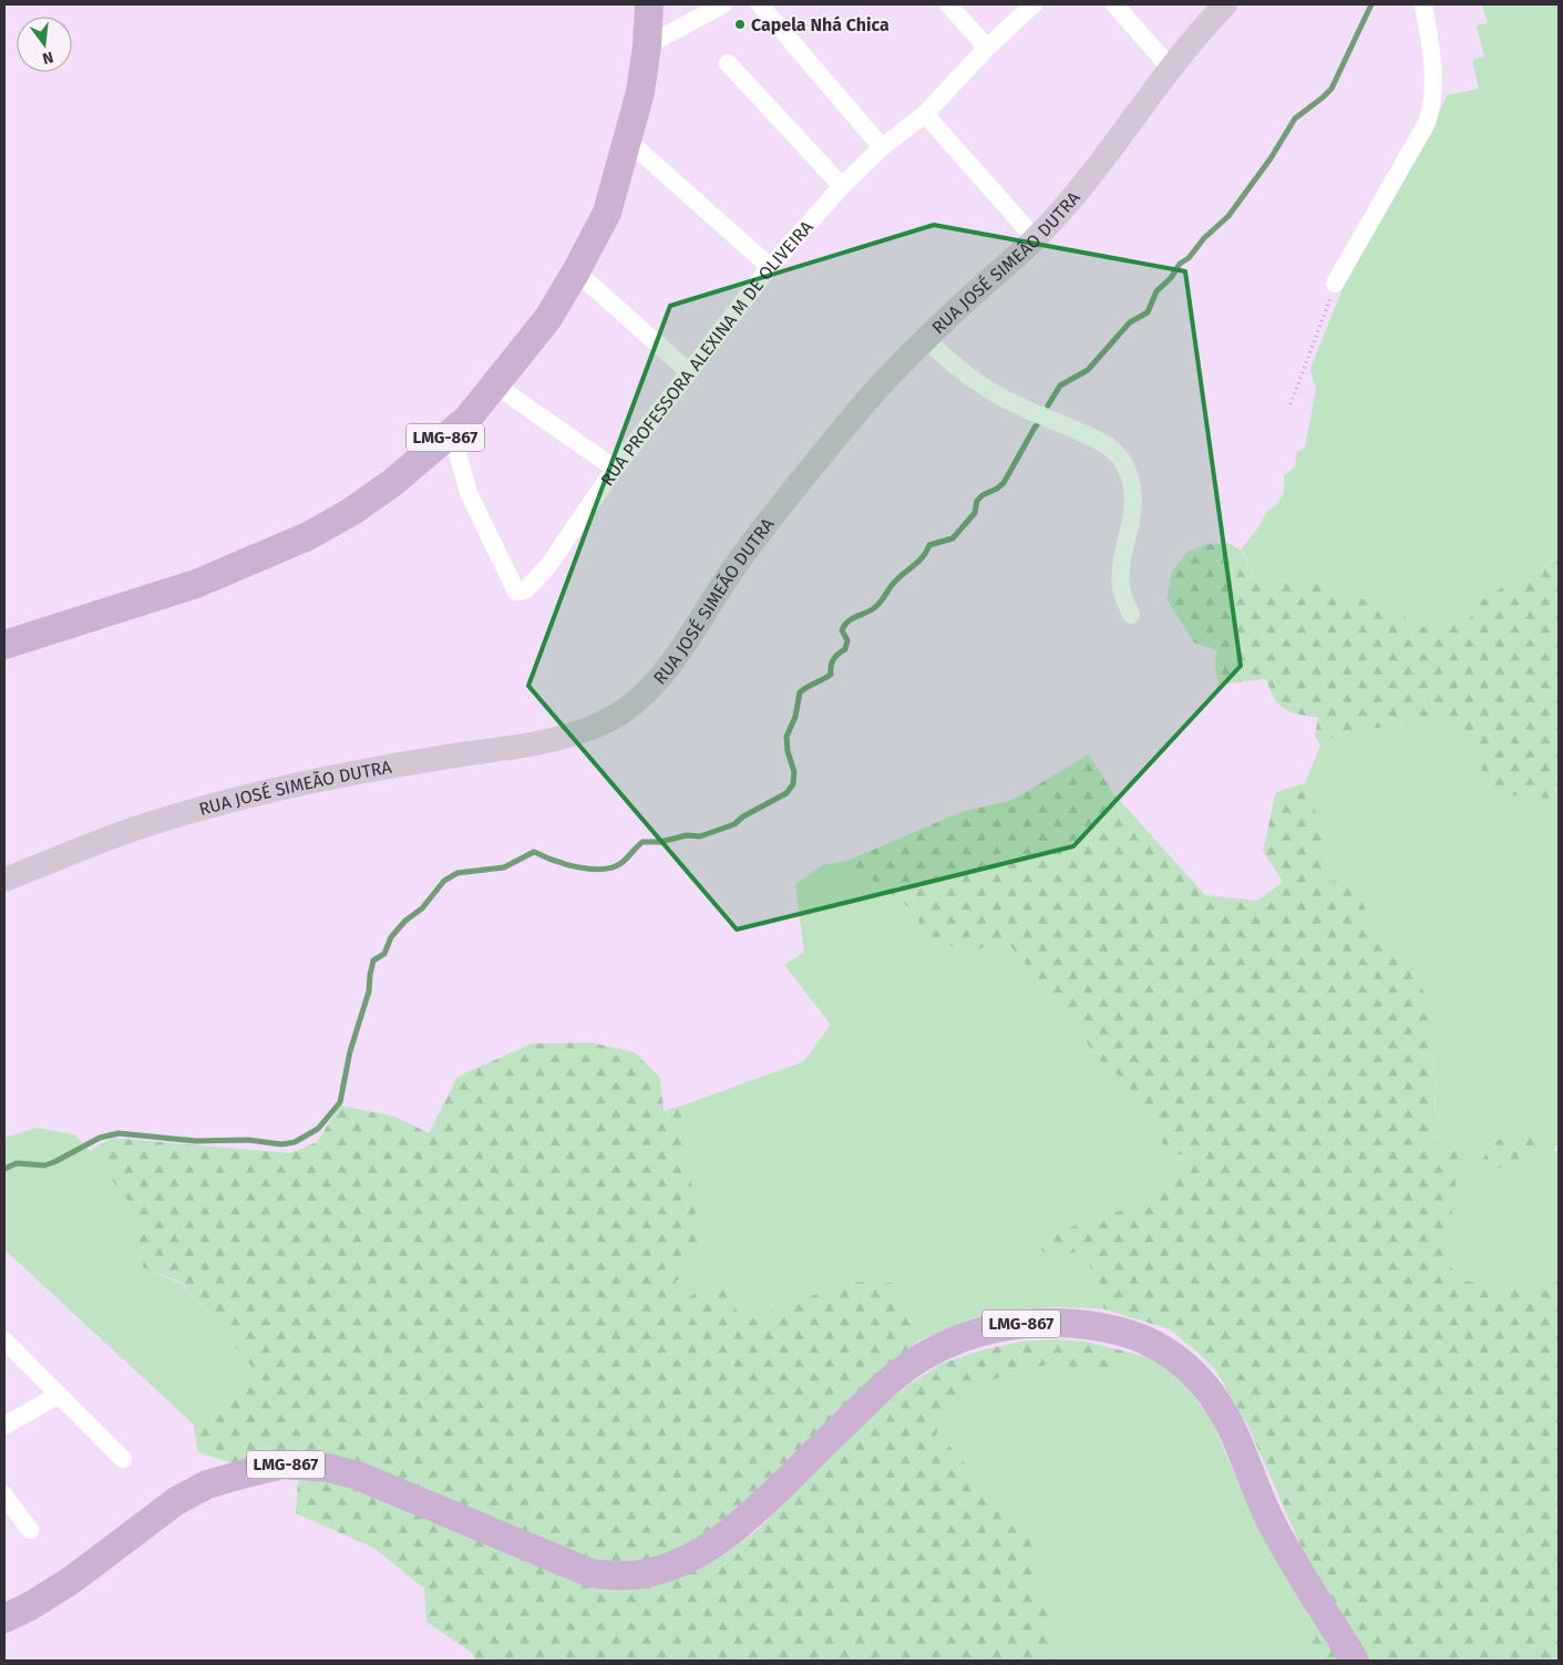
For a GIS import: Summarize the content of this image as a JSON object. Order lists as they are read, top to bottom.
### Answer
{
  "streets": {
    "main road": ["RUA JOSÉ SIMEÃO DUTRA", "LMG-867"],
    "street": ["RUA PROFESSORA ALEXINA M DE OLIVEIRA"]
  },
  "crossings": [
    ["RUA PROFESSORA ALEXINA M DE OLIVEIRA", "LMG-867"]
  ],
  "places": ["Capela Nhá Chica"],
  "north": "bottom"
}
